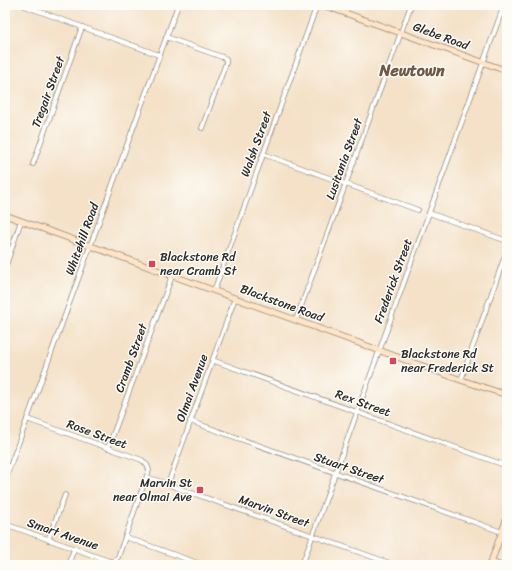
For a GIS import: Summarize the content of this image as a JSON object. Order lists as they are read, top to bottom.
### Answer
{
  "streets": {
    "main road": ["Glebe Road", "Blackstone Road"],
    "street": [
      "Tregair Street",
      "Walsh Street",
      "Lusitania Street",
      "Whitehill Road",
      "Frederick Street",
      "Cramb Street",
      "Olmai Avenue",
      "Rex Street",
      "Rose Street",
      "Stuart Street",
      "Marvin Street",
      "Smart Avenue"
    ]
  },
  "crossings": [
    ["Glebe Road", "Lusitania Street"],
    ["Glebe Road", "Frederick Street"],
    ["Walsh Street", "Blackstone Road"],
    ["Lusitania Street", "Blackstone Road"],
    ["Whitehill Road", "Blackstone Road"],
    ["Whitehill Road", "Rose Street"],
    ["Frederick Street", "Blackstone Road"],
    ["Frederick Street", "Rex Street"],
    ["Frederick Street", "Stuart Street"],
    ["Frederick Street", "Marvin Street"],
    ["Blackstone Road", "Cramb Street"],
    ["Blackstone Road", "Olmai Avenue"],
    ["Cramb Street", "Rose Street"],
    ["Olmai Avenue", "Rex Street"],
    ["Olmai Avenue", "Stuart Street"],
    ["Olmai Avenue", "Marvin Street"],
    ["Rose Street", "Marvin Street"]
  ],
  "districts": ["Newtown"],
  "places": {
    "transit": ["Blackstone Rd near Cramb St", "Blackstone Rd near Frederick St", "Marvin St near Olmai Ave"]
  }
}
